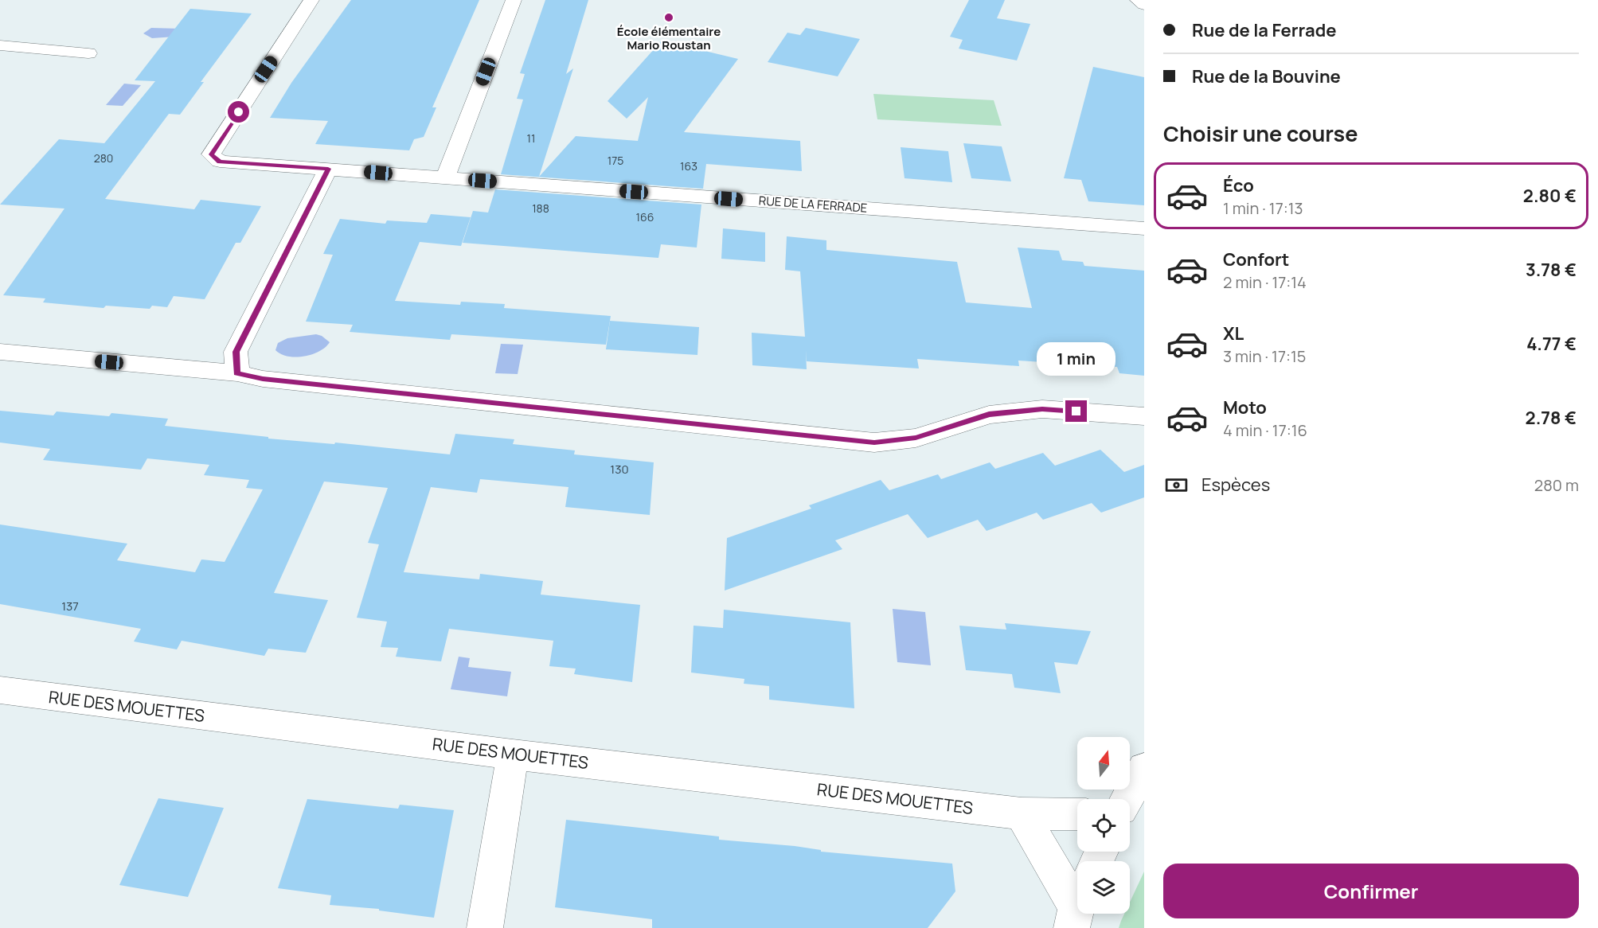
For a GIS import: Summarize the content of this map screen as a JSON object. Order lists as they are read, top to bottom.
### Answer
{
  "streets": {
    "street": ["RUE DE LA FERRADE", "RUE DES MOUETTES"]
  },
  "places": ["École élémentaire Mario Roustan"],
  "house_numbers": [
    "11",
    "280",
    "175",
    "163",
    "188",
    "166",
    "130",
    "137"
  ],
  "north": "top",
  "page": {
    "banner": ["Rue de la Ferrade", "Rue de la Bouvine"],
    "heading": "Choisir une course",
    "list": [
      {
        "name": "Éco",
        "note": "1 min · 17:13",
        "value": "2.80 €"
      },
      {
        "name": "Confort",
        "note": "2 min · 17:14",
        "value": "3.78 €"
      },
      {
        "name": "XL",
        "note": "3 min · 17:15",
        "value": "4.77 €"
      },
      {
        "name": "Moto",
        "note": "4 min · 17:16",
        "value": "2.78 €"
      }
    ],
    "bubble": "1 min",
    "pay": ["Espèces", "280 m"],
    "buttons": "Confirmer"
  }
}
